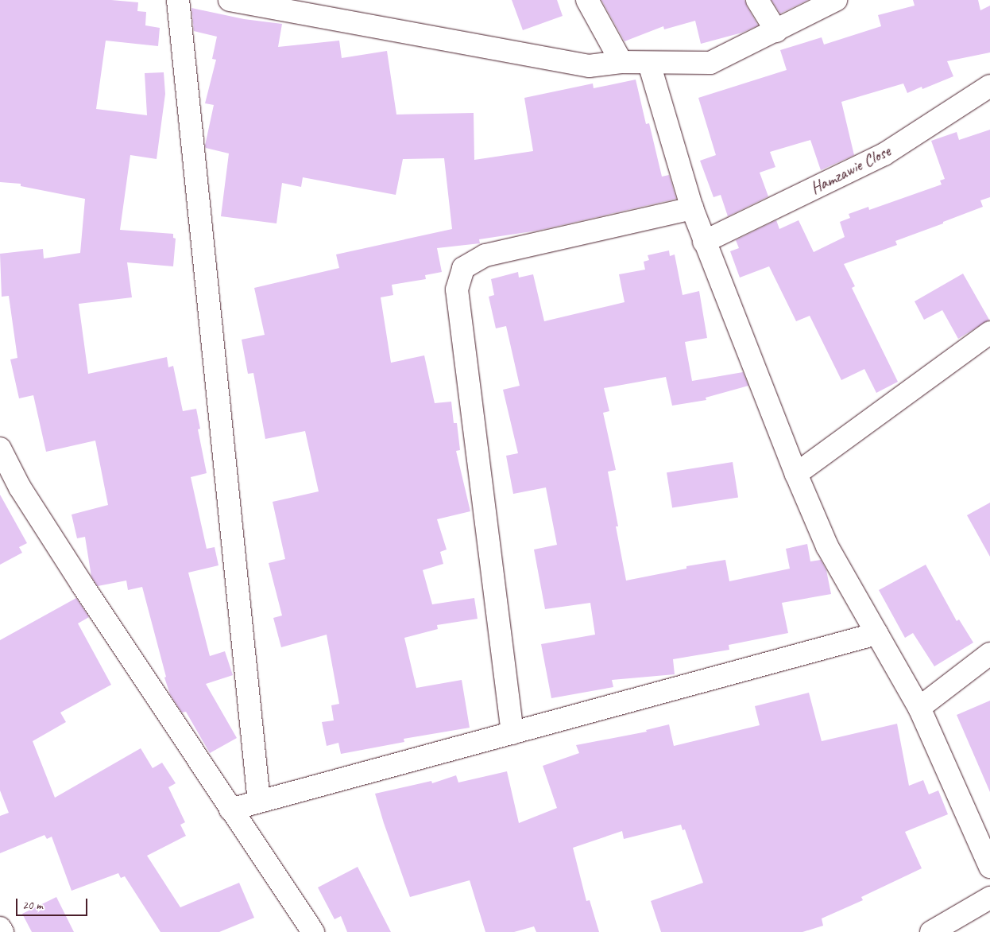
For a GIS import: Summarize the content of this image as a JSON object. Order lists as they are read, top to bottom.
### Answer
{
  "streets": {
    "street": ["Hamzawie Close"]
  },
  "scale_bar": "20 m"
}
